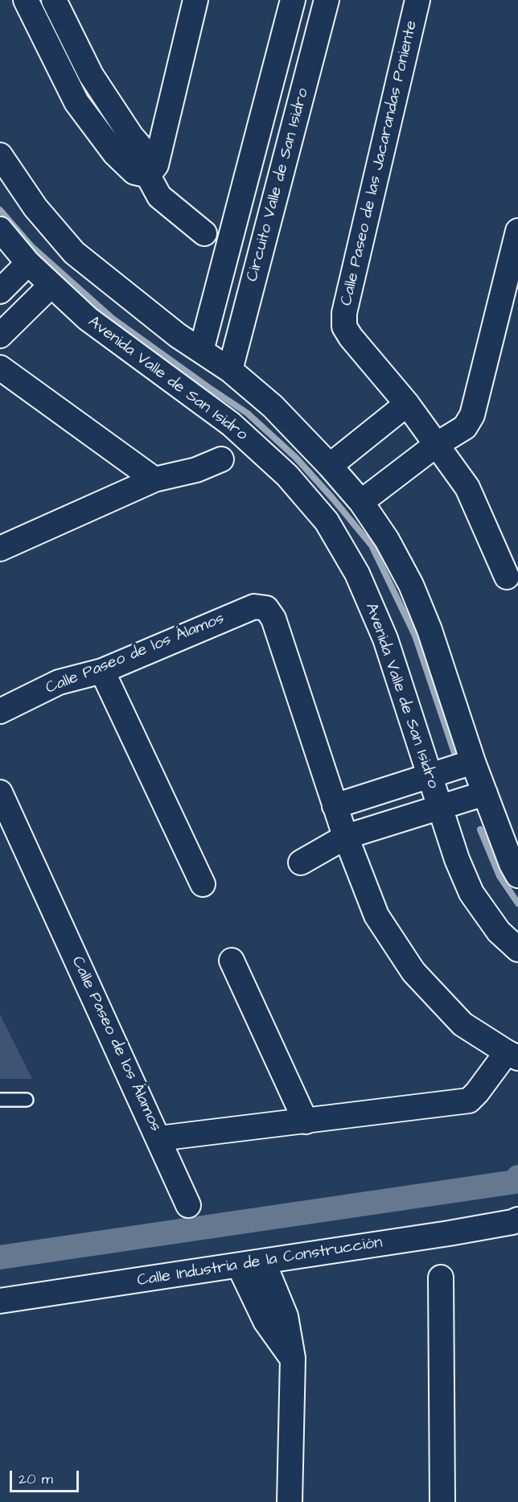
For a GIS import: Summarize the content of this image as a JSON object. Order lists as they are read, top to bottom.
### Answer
{
  "streets": {
    "street": [
      "Calle Paseo de las Jacarandas Poniente",
      "Circuito Valle de San Isidro",
      "Avenida Valle de San Isidro",
      "Calle Paseo de los Álamos",
      "Calle Industria de la Construcción"
    ]
  },
  "scale_bar": "20 m"
}
